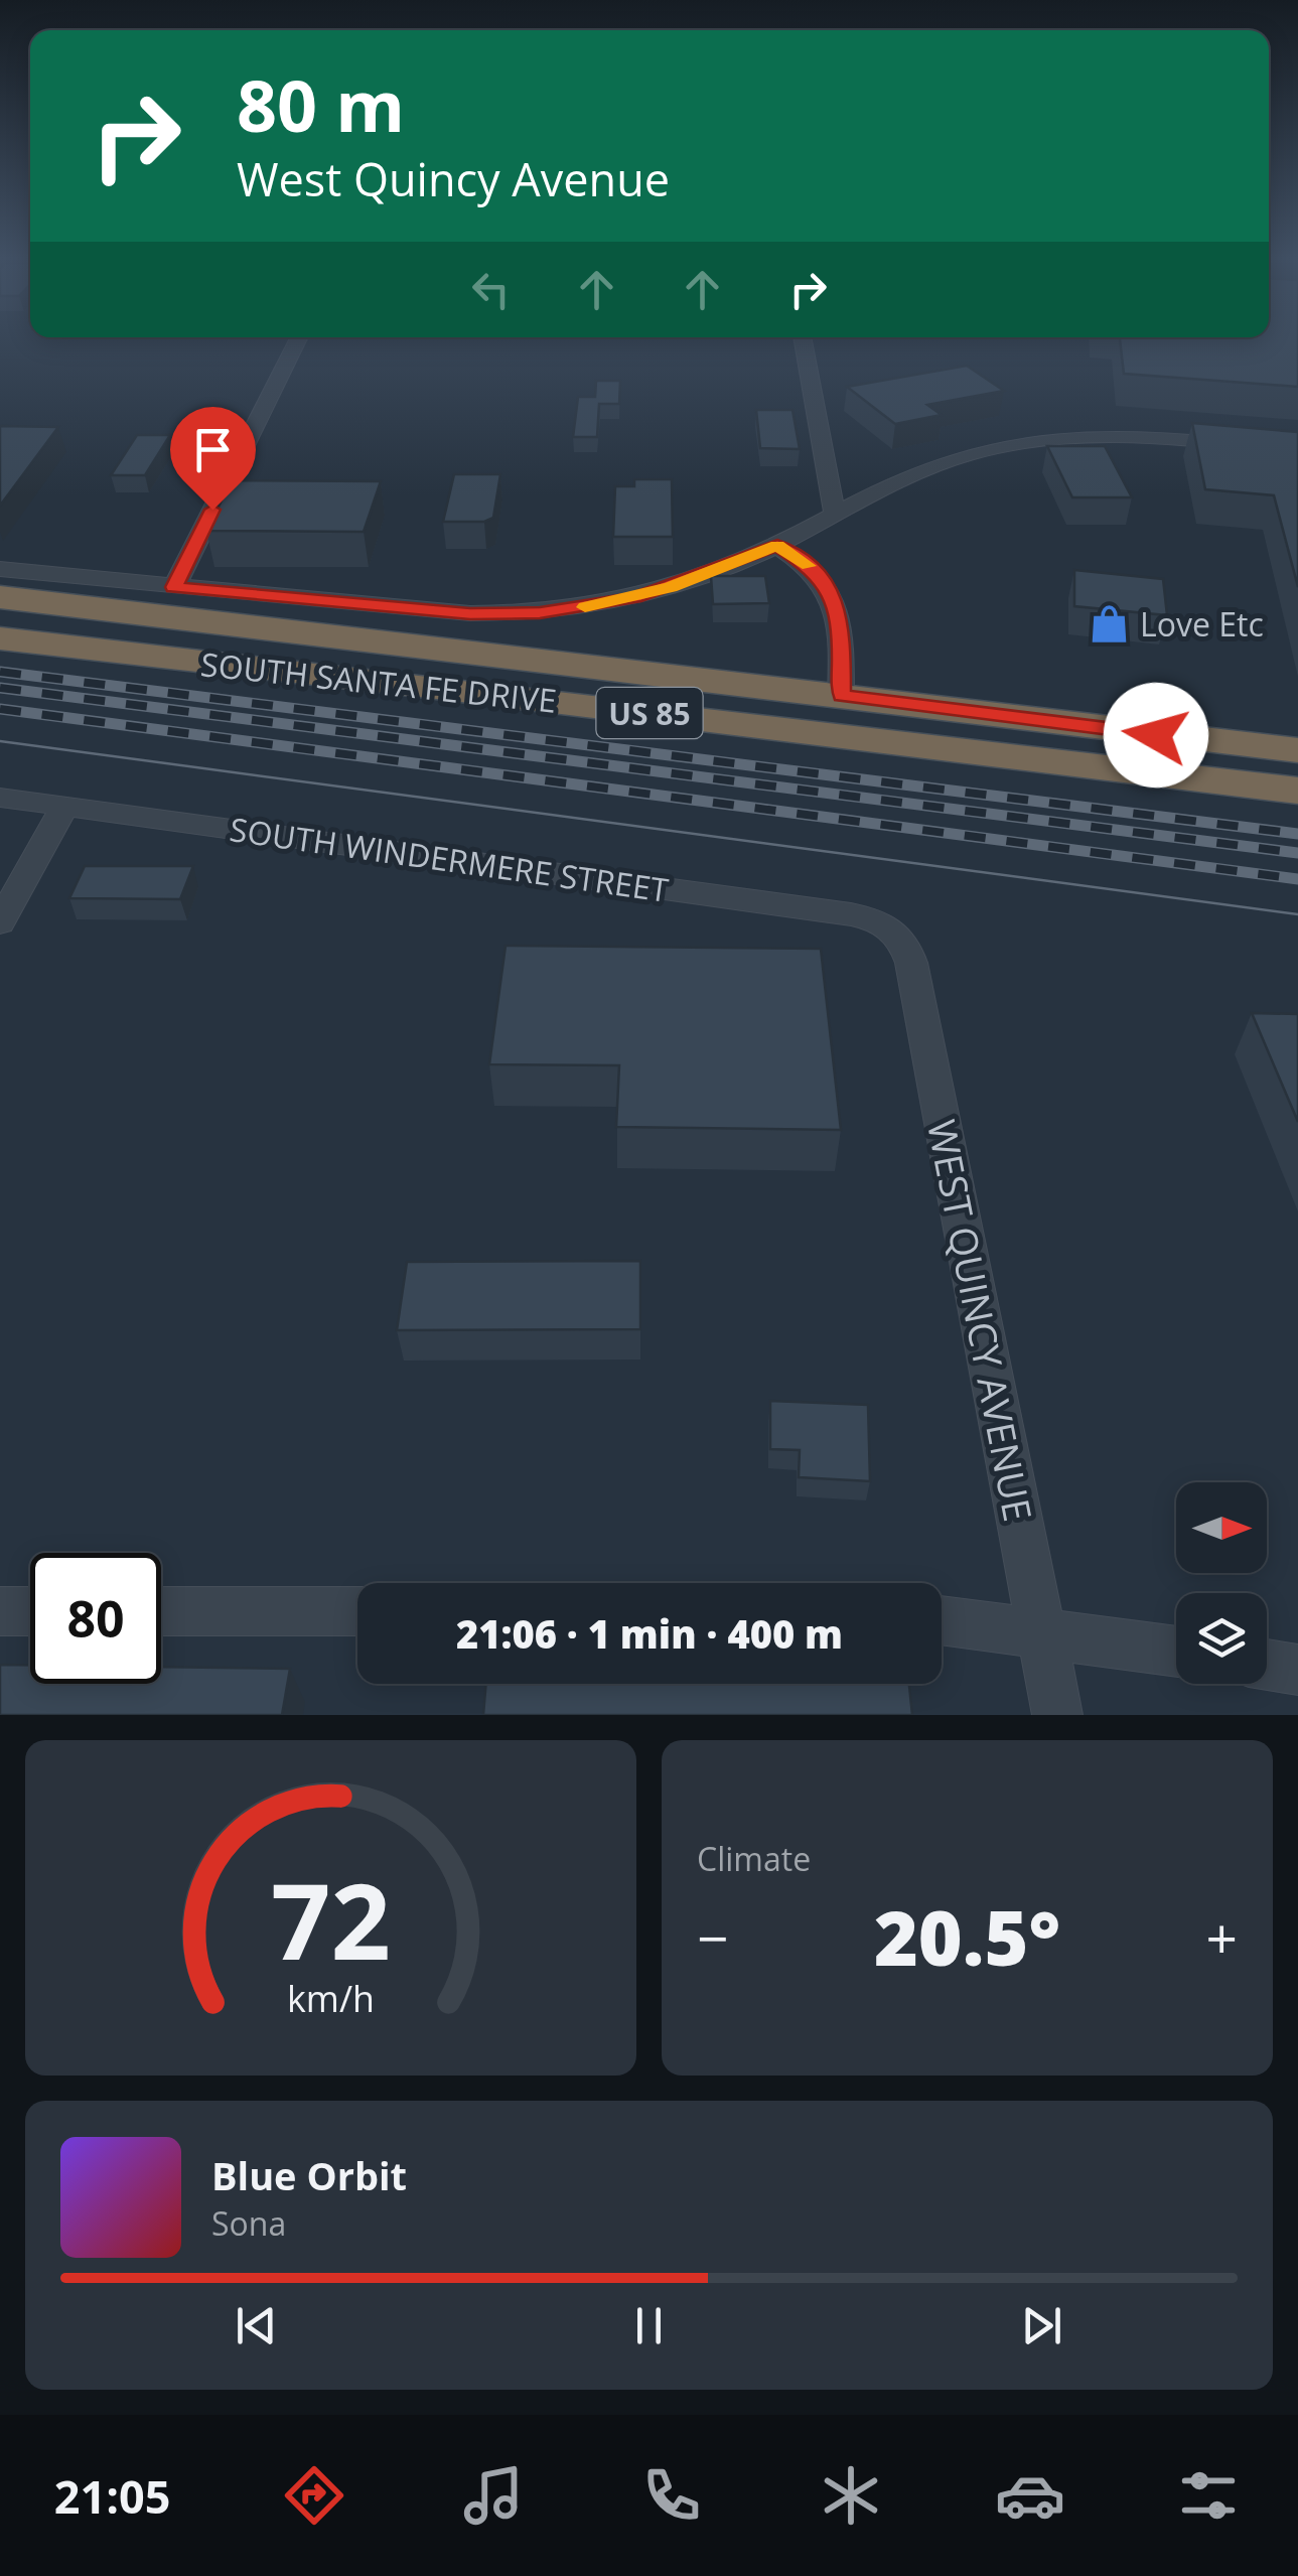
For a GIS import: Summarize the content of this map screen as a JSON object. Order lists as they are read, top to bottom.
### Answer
{
  "streets": {
    "highway": ["SOUTH SANTA FE DRIVE", "US 85"],
    "street": ["SOUTH WINDERMERE STREET", "WEST QUINCY AVENUE"]
  },
  "crossings": [
    ["SOUTH WINDERMERE STREET", "WEST QUINCY AVENUE"]
  ],
  "places": {
    "shop": ["Love Etc"]
  },
  "north": "right",
  "page": {
    "turn": ["80 m", "West Quincy Avenue"],
    "limit": "80",
    "trip": "21:06 · 1 min · 400 m",
    "tile": "Climate",
    "heat": ["−", "20.5°", "+"],
    "song": ["Blue Orbit", "Sona"],
    "tabs": "21:05",
    "gauge": ["72", "km/h"]
  }
}
